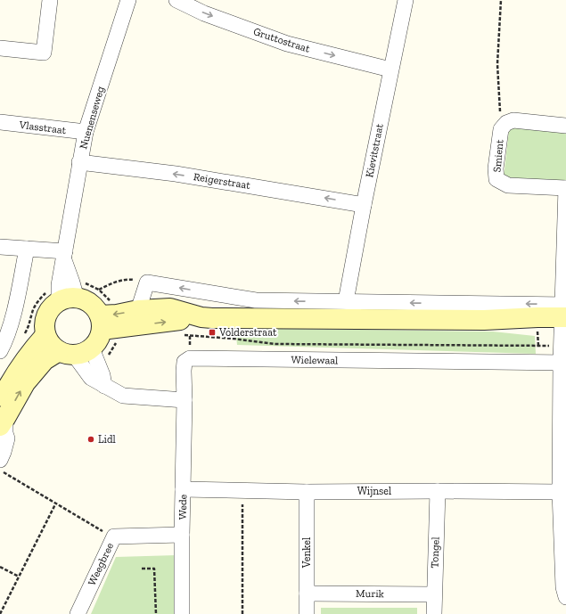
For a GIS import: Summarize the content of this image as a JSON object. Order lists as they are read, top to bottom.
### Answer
{
  "streets": {
    "street": [
      "Gruttostraat",
      "Nuenenseweg",
      "Vlasstraat",
      "Kievitstraat",
      "Smient",
      "Reigerstraat",
      "Wielewaal",
      "Wijnsel",
      "Wede",
      "Venkel",
      "Tongel",
      "Weegbree",
      "Murik"
    ]
  },
  "crossings": [
    ["Gruttostraat", "Kievitstraat"],
    ["Nuenenseweg", "Vlasstraat"],
    ["Nuenenseweg", "Reigerstraat"],
    ["Kievitstraat", "Reigerstraat"],
    ["Wielewaal", "Wede"],
    ["Wijnsel", "Wede"],
    ["Wijnsel", "Venkel"],
    ["Wijnsel", "Tongel"],
    ["Wede", "Weegbree"],
    ["Venkel", "Murik"],
    ["Tongel", "Murik"]
  ],
  "one_way": ["Gruttostraat"],
  "places": {
    "transit": ["Volderstraat"],
    "other": ["Lidl"]
  }
}
